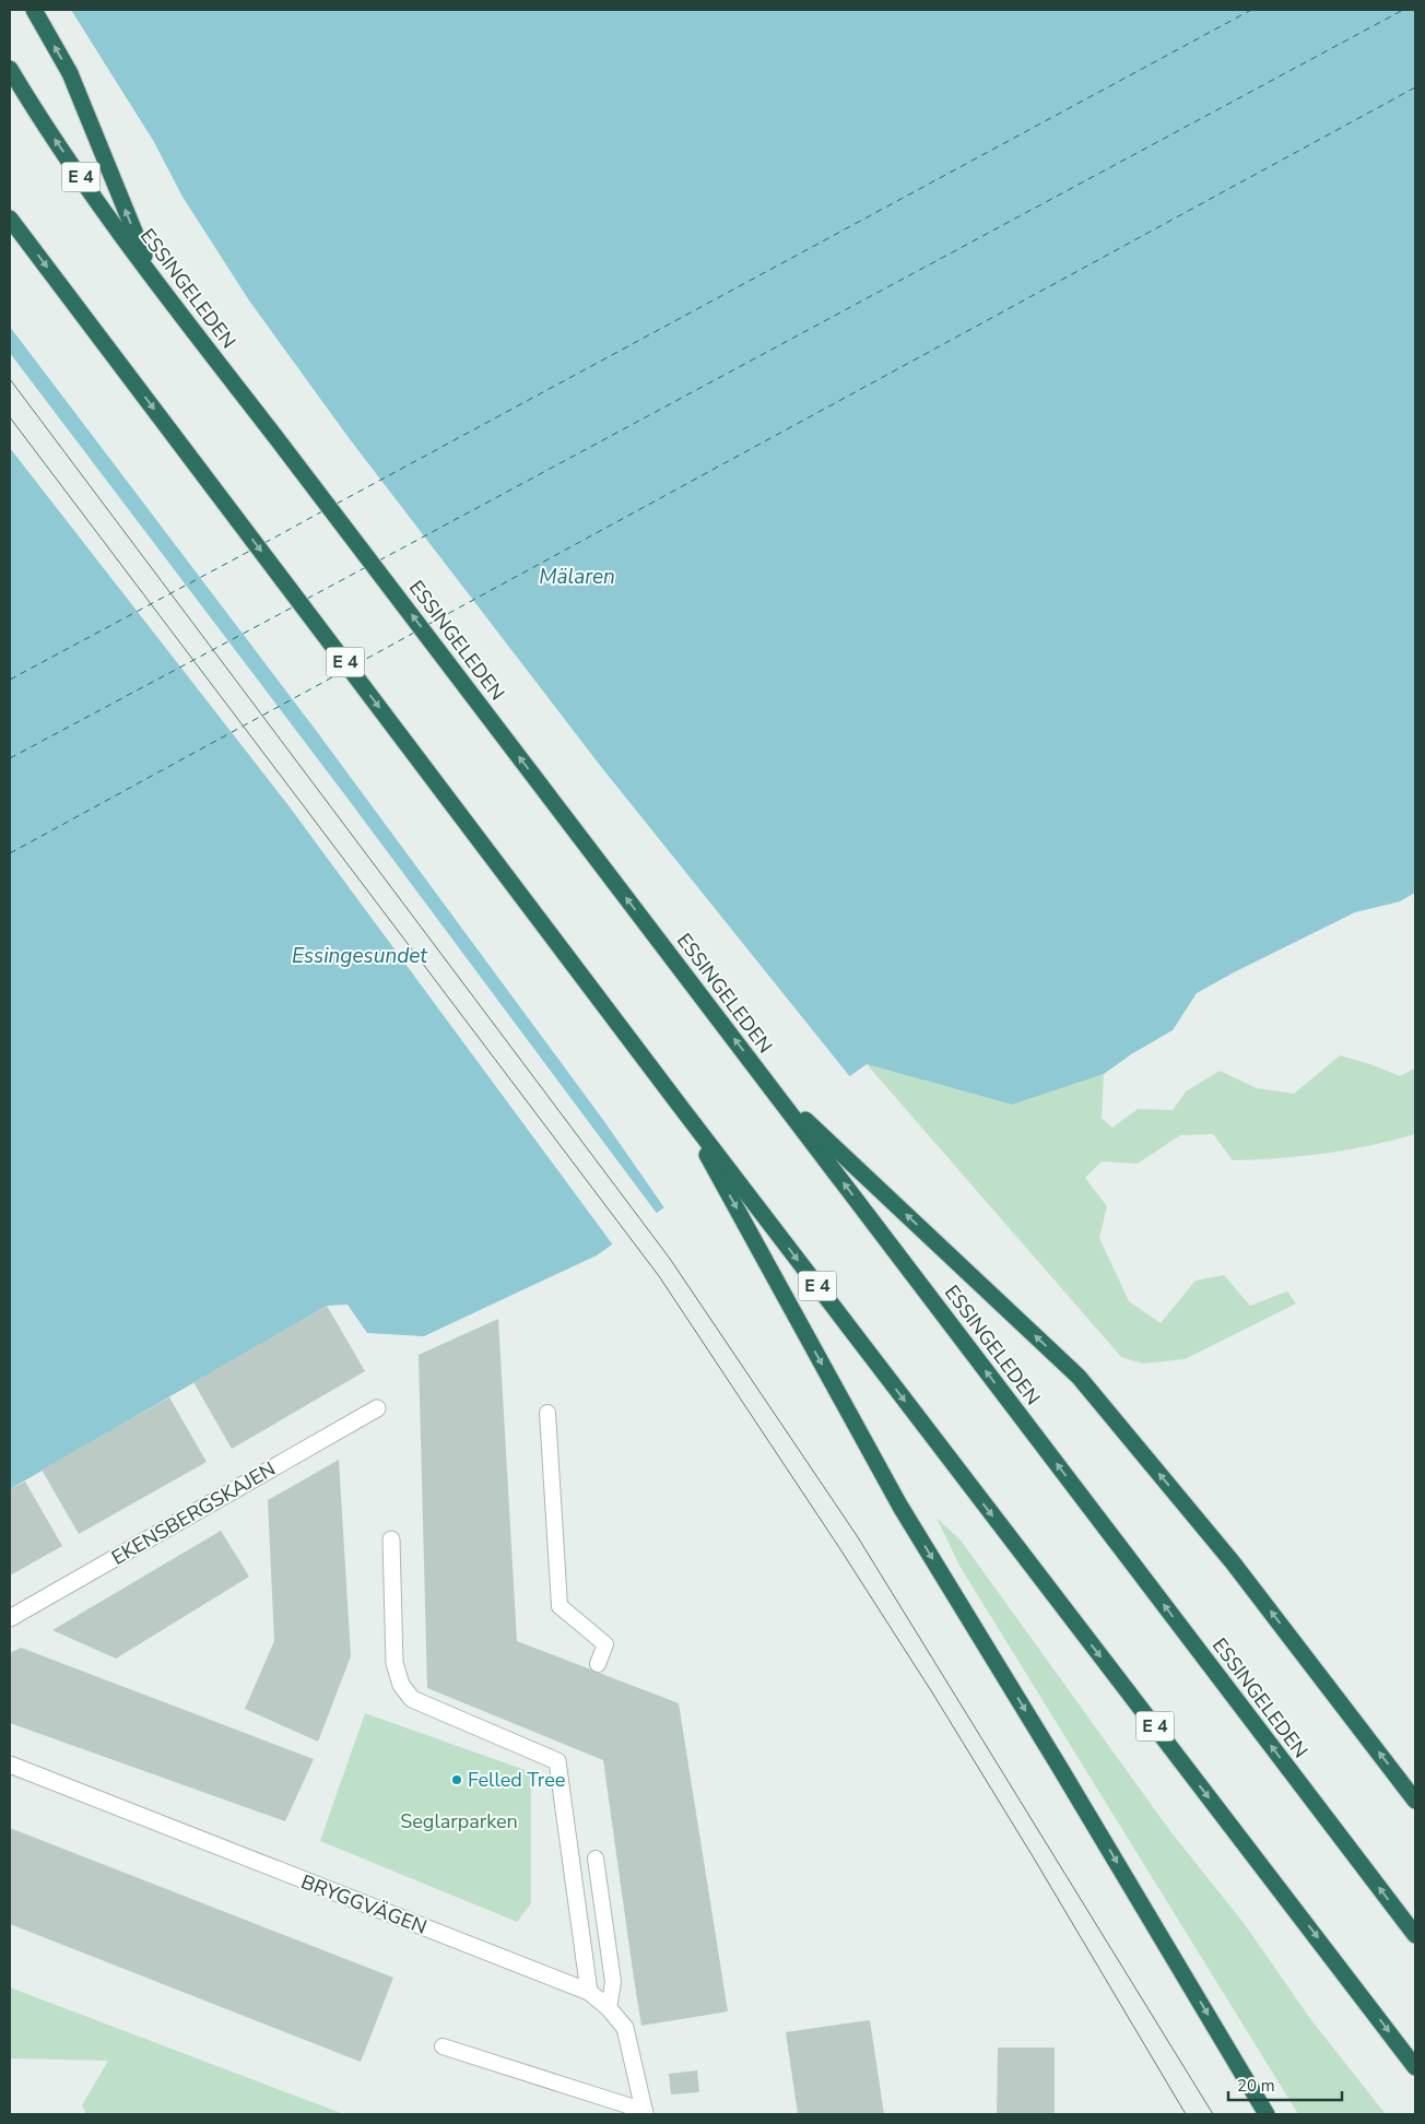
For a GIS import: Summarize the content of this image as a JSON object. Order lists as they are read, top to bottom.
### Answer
{
  "streets": {
    "highway": ["E 4", "ESSINGELEDEN"],
    "street": ["EKENSBERGSKAJEN", "BRYGGVÄGEN"]
  },
  "water": ["Mälaren", "Essingesundet"],
  "parks": ["Seglarparken"],
  "places": ["Felled Tree"],
  "scale_bar": "20 m"
}
